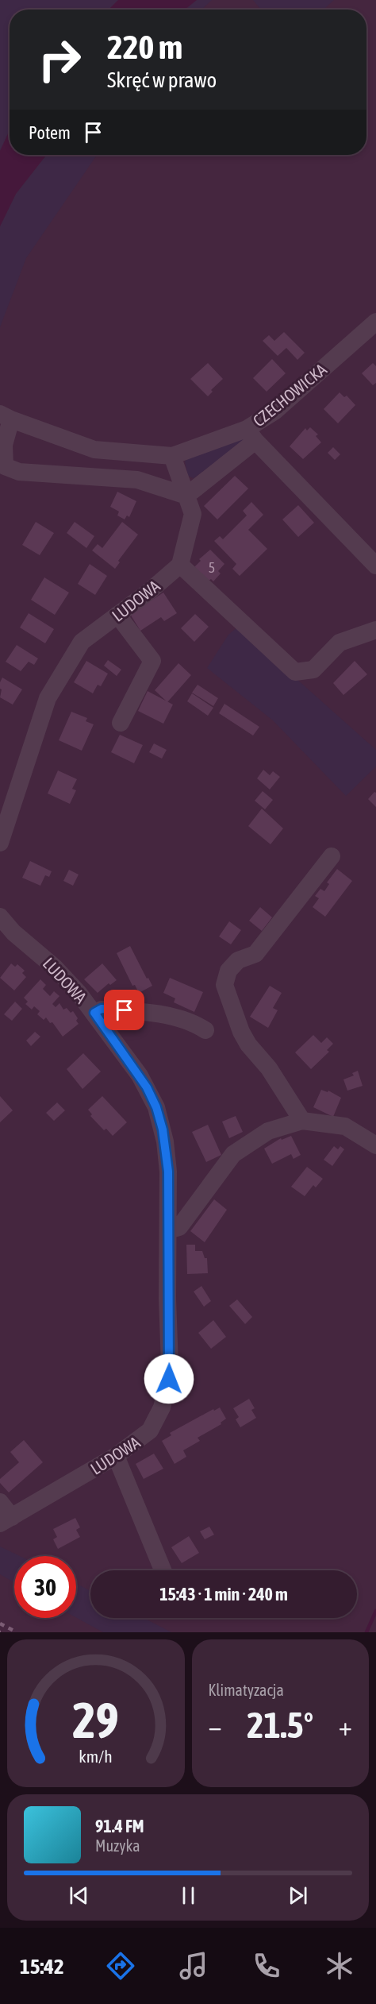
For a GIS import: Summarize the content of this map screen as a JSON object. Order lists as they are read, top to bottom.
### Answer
{
  "streets": {
    "street": ["CZECHOWICKA", "LUDOWA"]
  },
  "house_numbers": ["5"],
  "page": {
    "turn": ["220 m", "Skręć w prawo"],
    "then": "Potem",
    "limit": "30",
    "trip": "15:43 · 1 min · 240 m",
    "tile": "Klimatyzacja",
    "heat": ["−", "21.5°", "+"],
    "song": ["91.4 FM", "Muzyka"],
    "tabs": "15:42",
    "gauge": ["29", "km/h"]
  }
}
